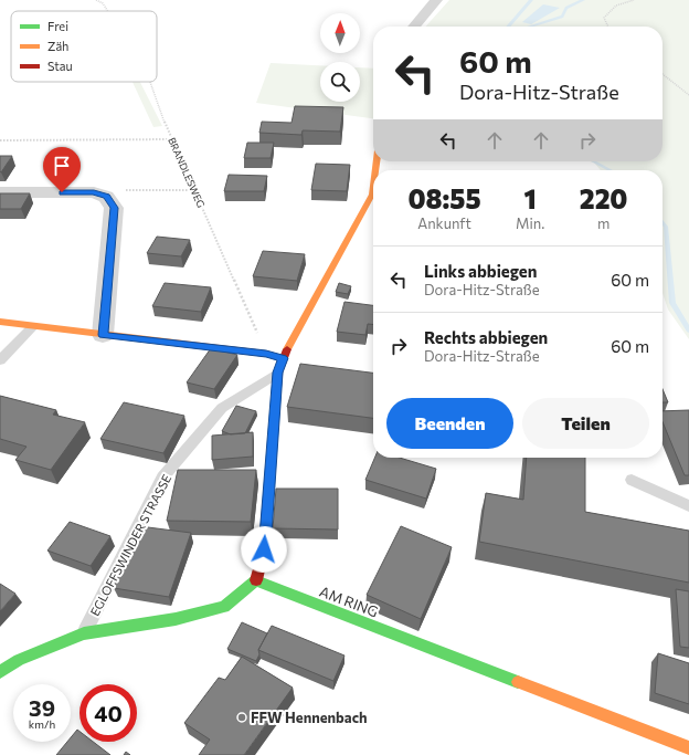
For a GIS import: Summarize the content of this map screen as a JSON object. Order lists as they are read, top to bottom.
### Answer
{
  "streets": {
    "street": ["AM RING"],
    "lane": ["EGLOFFSWINDER STRASSE"],
    "path": ["BRANDLESWEG"]
  },
  "places": ["FFW Hennenbach"],
  "legend": ["Frei", "Zäh", "Stau"],
  "north": "top",
  "page": {
    "turn": ["60 m", "Dora-Hitz-Straße"],
    "eta": [
      "08:55",
      "Ankunft",
      "1",
      "Min.",
      "220",
      "m"
    ],
    "list": [
      {
        "name": "Links abbiegen",
        "note": "Dora-Hitz-Straße",
        "value": "60 m"
      },
      {
        "name": "Rechts abbiegen",
        "note": "Dora-Hitz-Straße",
        "value": "60 m"
      }
    ],
    "buttons": ["Beenden", "Teilen"],
    "speed": "39 km/h",
    "limit": "40"
  }
}
